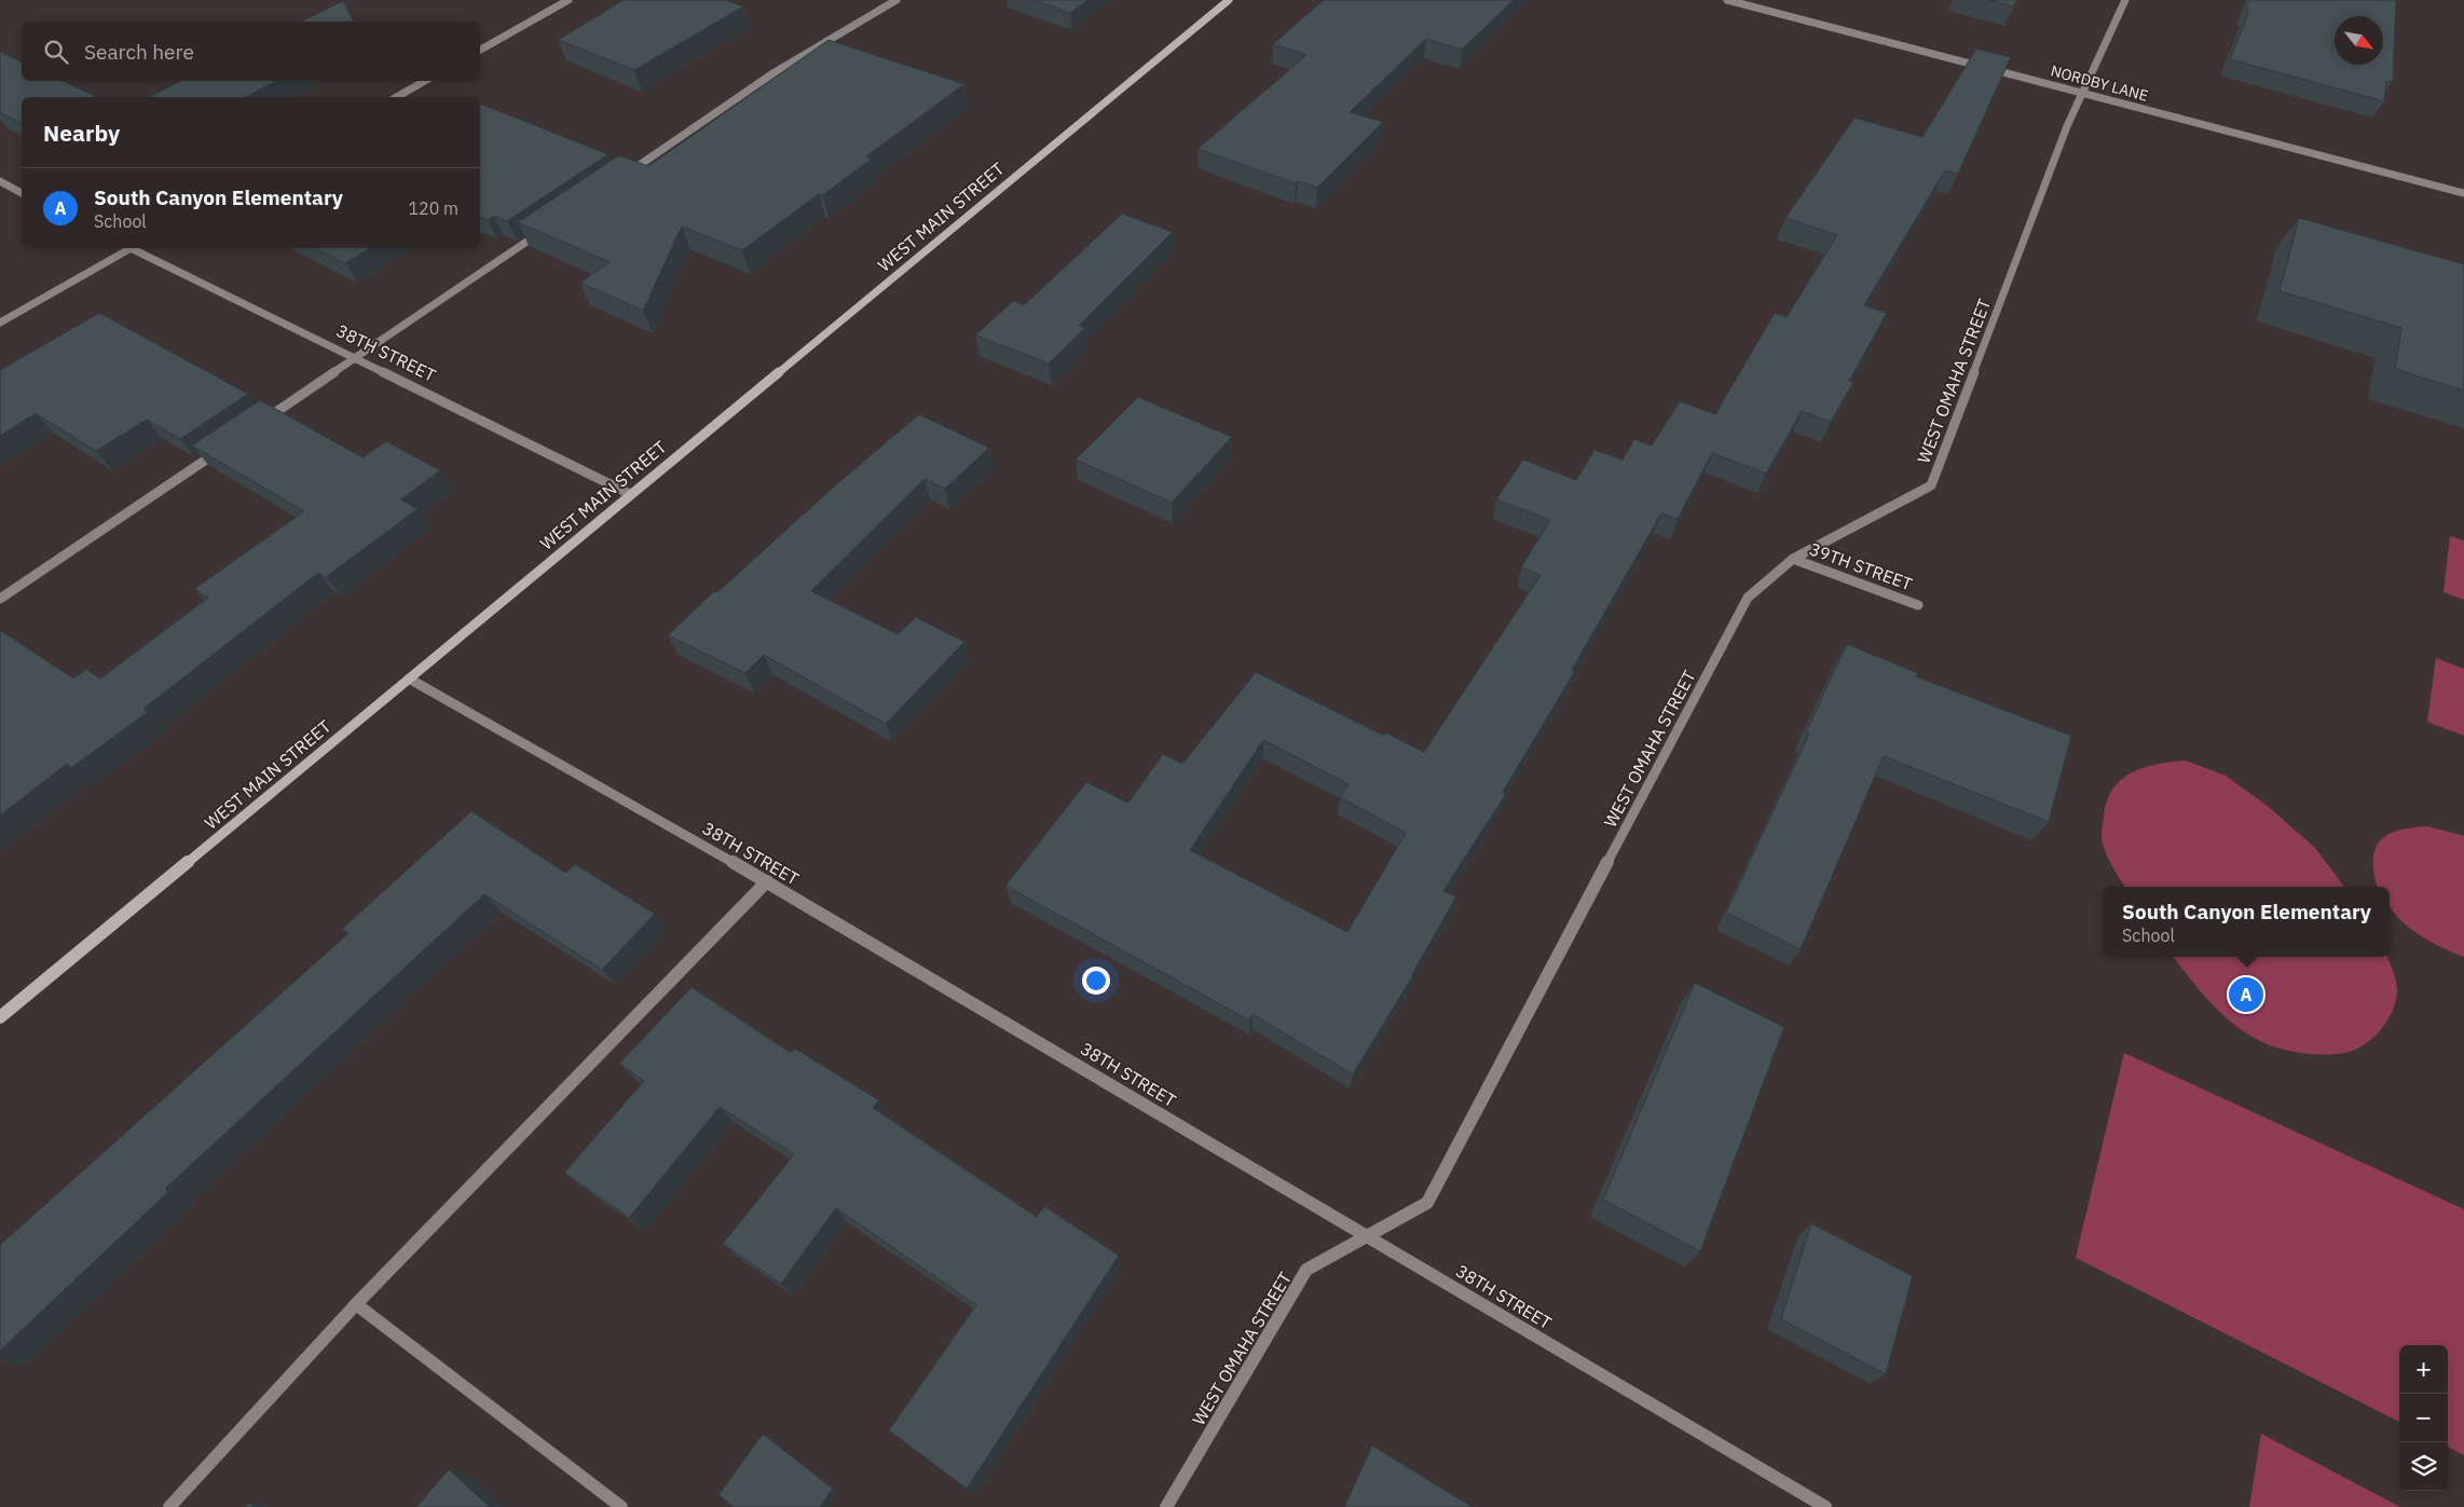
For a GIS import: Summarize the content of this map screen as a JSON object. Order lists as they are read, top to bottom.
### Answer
{
  "streets": {
    "street": [
      "NORDBY LANE",
      "WEST MAIN STREET",
      "38TH STREET",
      "WEST OMAHA STREET",
      "39TH STREET"
    ]
  },
  "crossings": [
    ["NORDBY LANE", "WEST OMAHA STREET"],
    ["WEST MAIN STREET", "38TH STREET"],
    ["38TH STREET", "WEST OMAHA STREET"],
    ["WEST OMAHA STREET", "39TH STREET"]
  ],
  "north": "bottom right",
  "page": {
    "search": "Search here",
    "heading": "Nearby",
    "list": [
      {
        "mark": "A",
        "name": "South Canyon Elementary",
        "note": "School",
        "value": "120 m"
      }
    ],
    "popup": ["South Canyon Elementary", "School"],
    "pins": "A",
    "map_buttons": ["+", "−"]
  }
}
